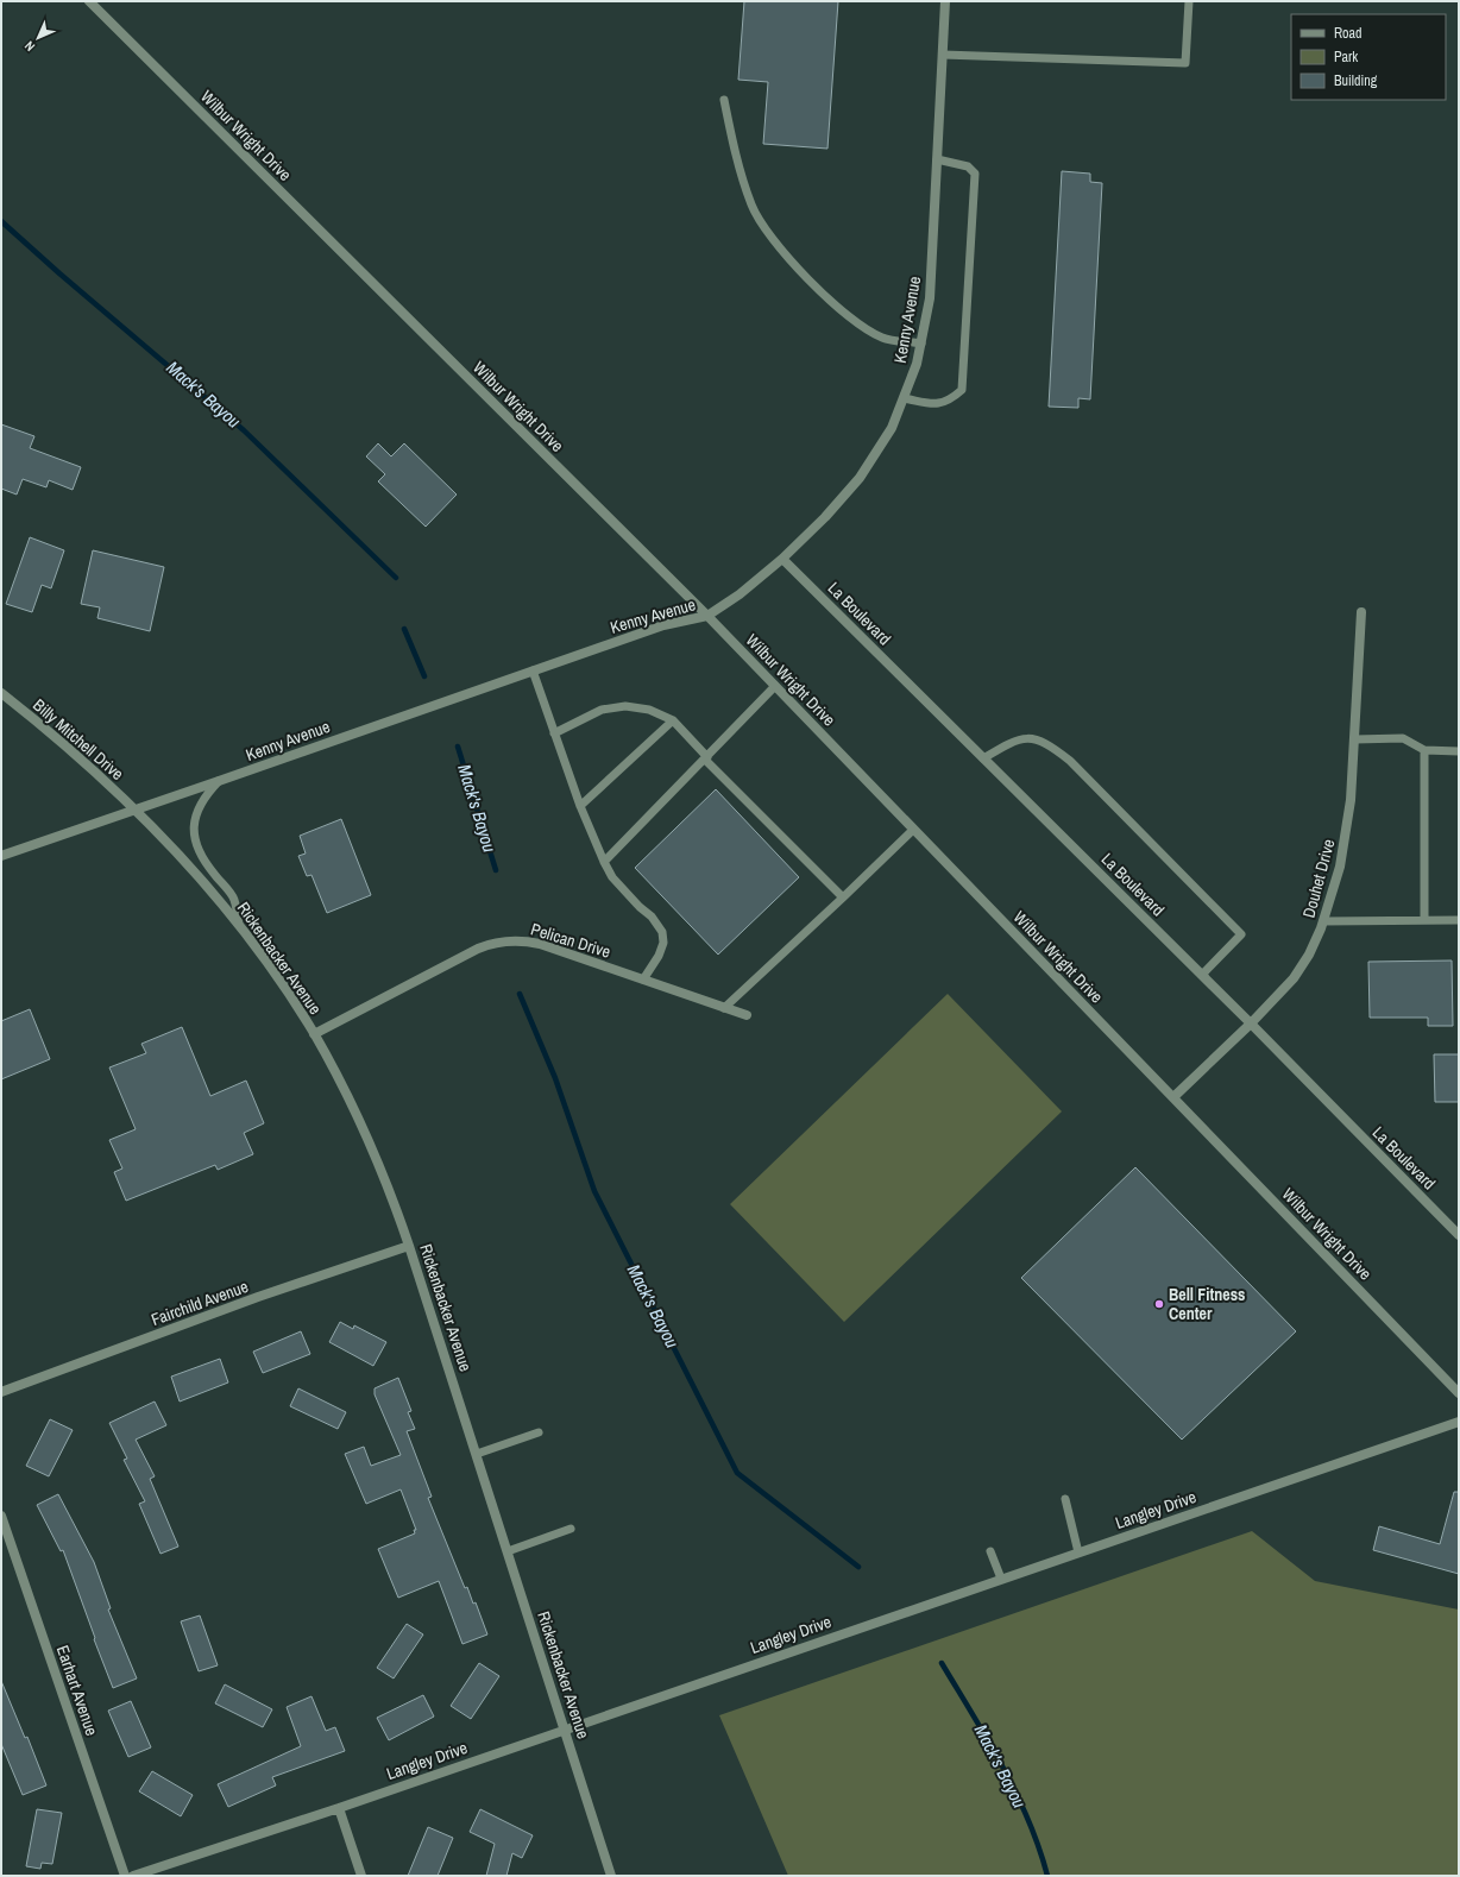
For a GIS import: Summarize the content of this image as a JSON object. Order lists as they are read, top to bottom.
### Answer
{
  "streets": {
    "street": [
      "Wilbur Wright Drive",
      "Kenny Avenue",
      "La Boulevard",
      "Billy Mitchell Drive",
      "Douhet Drive",
      "Pelican Drive",
      "Rickenbacker Avenue",
      "Fairchild Avenue",
      "Langley Drive",
      "Earhart Avenue"
    ]
  },
  "crossings": [
    ["Wilbur Wright Drive", "Kenny Avenue"],
    ["Wilbur Wright Drive", "Douhet Drive"],
    ["Kenny Avenue", "La Boulevard"],
    ["Kenny Avenue", "Billy Mitchell Drive"],
    ["Kenny Avenue", "Rickenbacker Avenue"],
    ["La Boulevard", "Douhet Drive"],
    ["Billy Mitchell Drive", "Rickenbacker Avenue"],
    ["Pelican Drive", "Rickenbacker Avenue"],
    ["Rickenbacker Avenue", "Fairchild Avenue"],
    ["Rickenbacker Avenue", "Langley Drive"]
  ],
  "water": ["Mack's Bayou"],
  "places": ["Bell Fitness Center"],
  "legend": ["Road", "Park", "Building"],
  "north": "bottom left"
}
